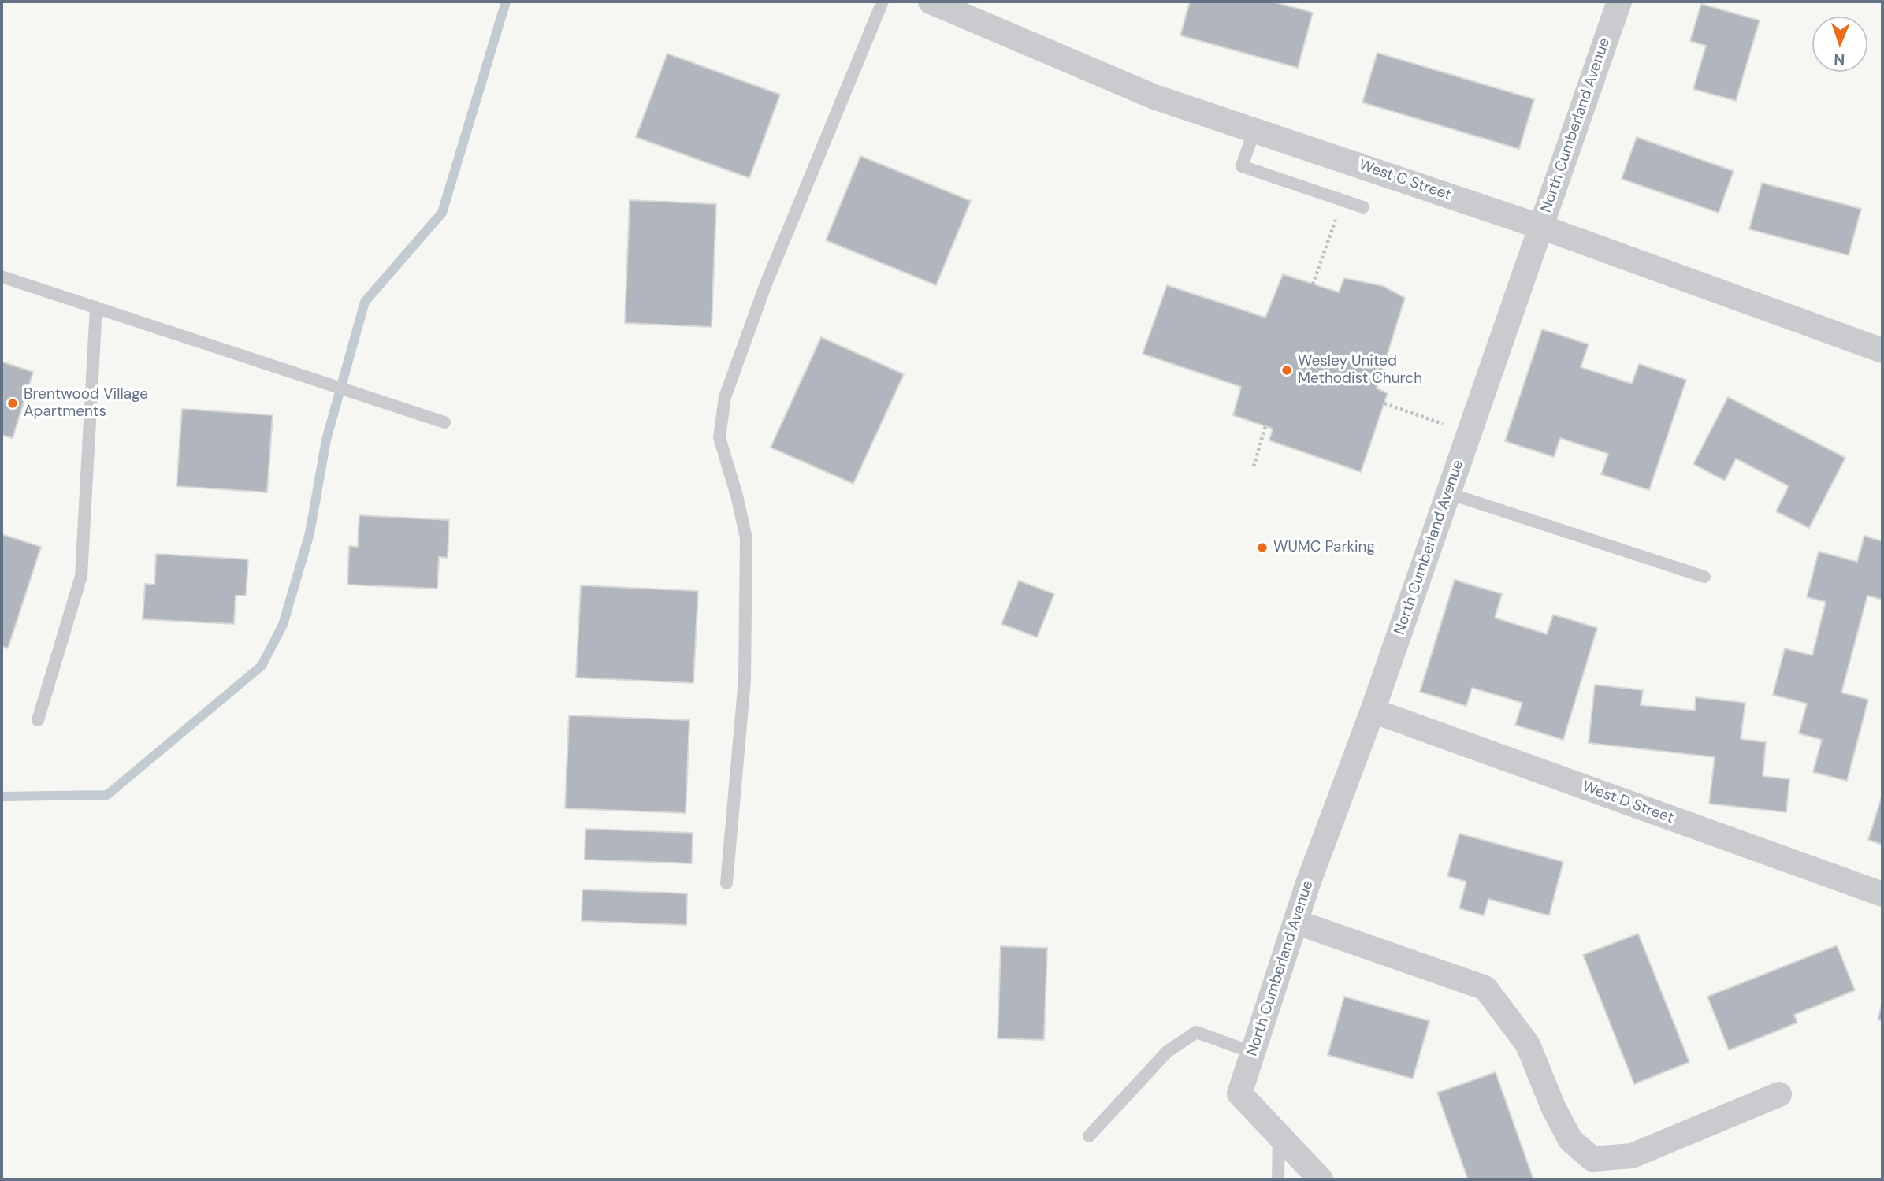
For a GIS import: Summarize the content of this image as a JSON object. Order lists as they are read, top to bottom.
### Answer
{
  "streets": {
    "street": ["North Cumberland Avenue", "West C Street", "West D Street"]
  },
  "crossings": [
    ["North Cumberland Avenue", "West C Street"],
    ["North Cumberland Avenue", "West D Street"]
  ],
  "places": ["Wesley United Methodist Church", "Brentwood Village Apartments", "WUMC Parking"],
  "north": "bottom"
}
